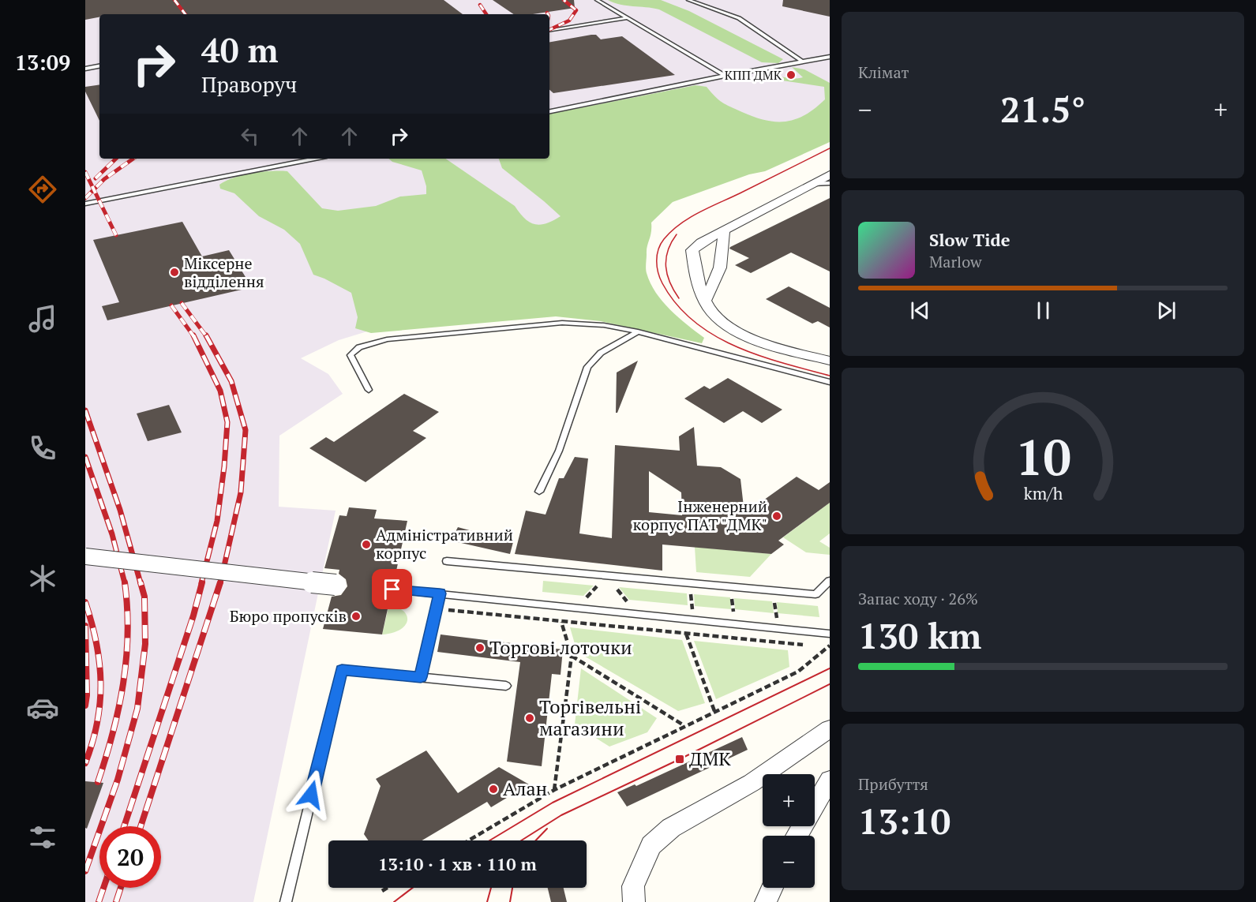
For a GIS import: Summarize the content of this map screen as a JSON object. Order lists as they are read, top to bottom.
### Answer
{
  "places": {
    "other": [
      "КПП ДМК",
      "Міксерне відділення",
      "Інженерний корпус ПАТ \"ДМК\"",
      "Адміністративний корпус",
      "Бюро пропусків",
      "Торгові лоточки",
      "Торгівельні магазини",
      "Алан"
    ],
    "transit": ["ДМК"]
  },
  "page": {
    "tabs": "13:09",
    "tile": [
      "Клімат",
      ["Запас ходу · 26%", "130 km"],
      ["Прибуття", "13:10"]
    ],
    "turn": ["40 m", "Праворуч"],
    "heat": ["−", "21.5°", "+"],
    "song": ["Slow Tide", "Marlow"],
    "map_buttons": ["+", "−"],
    "limit": "20",
    "trip": "13:10 · 1 хв · 110 m",
    "gauge": ["10", "km/h"]
  }
}
